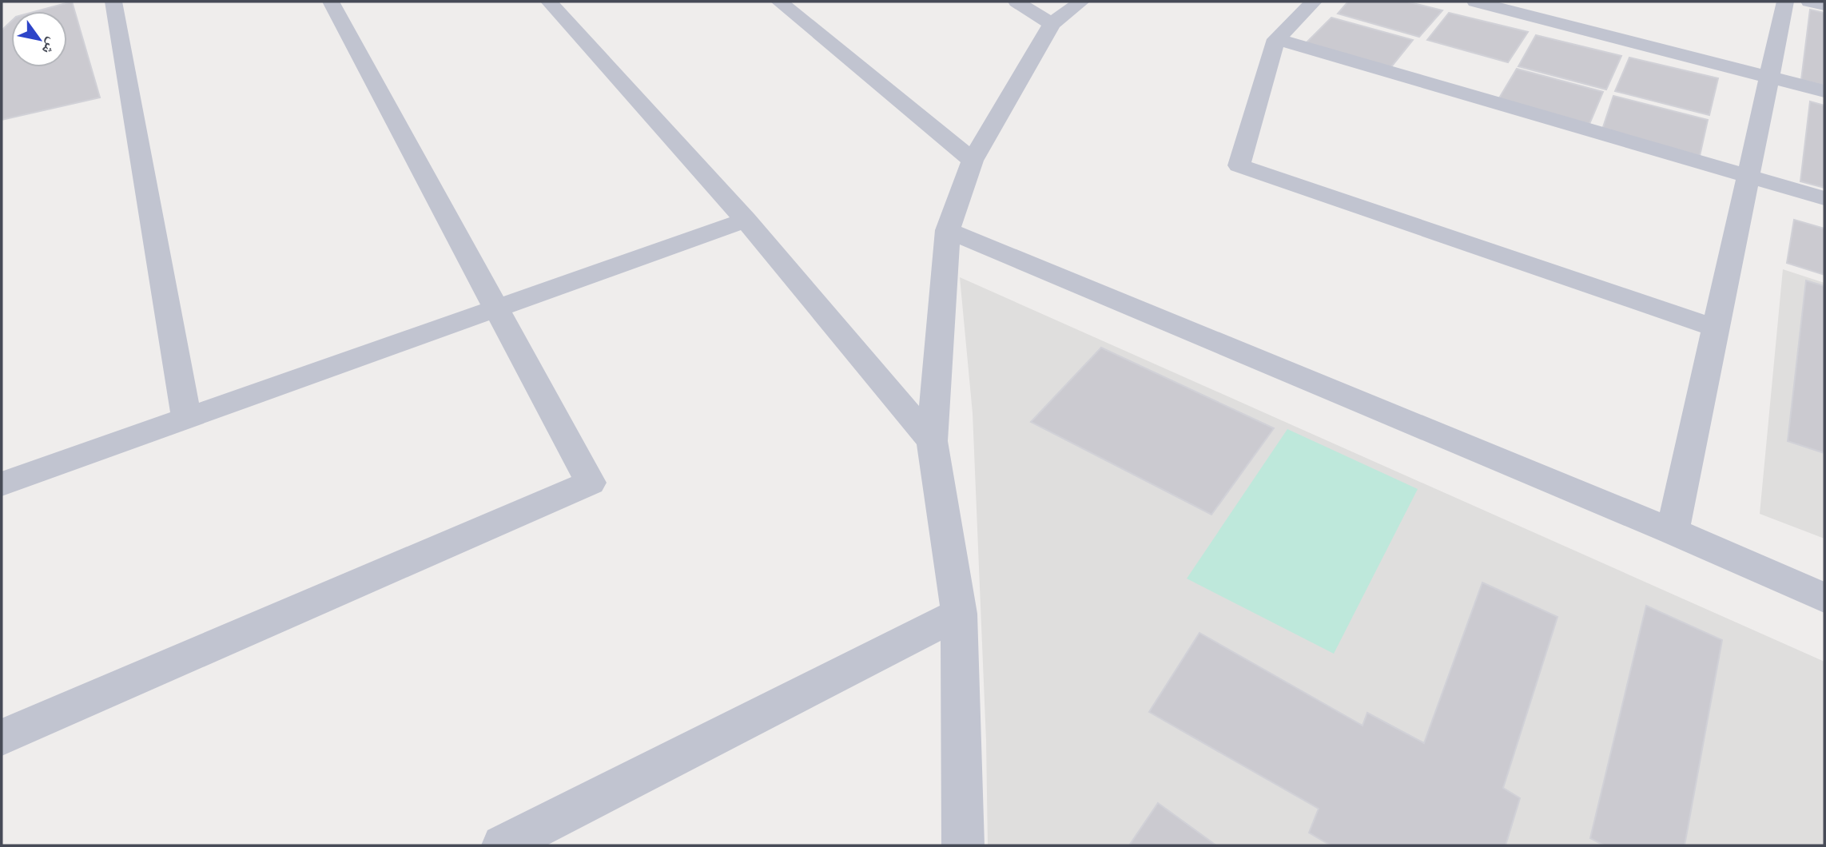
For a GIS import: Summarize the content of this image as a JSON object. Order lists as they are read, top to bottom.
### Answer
{
  "north": "bottom right"
}
